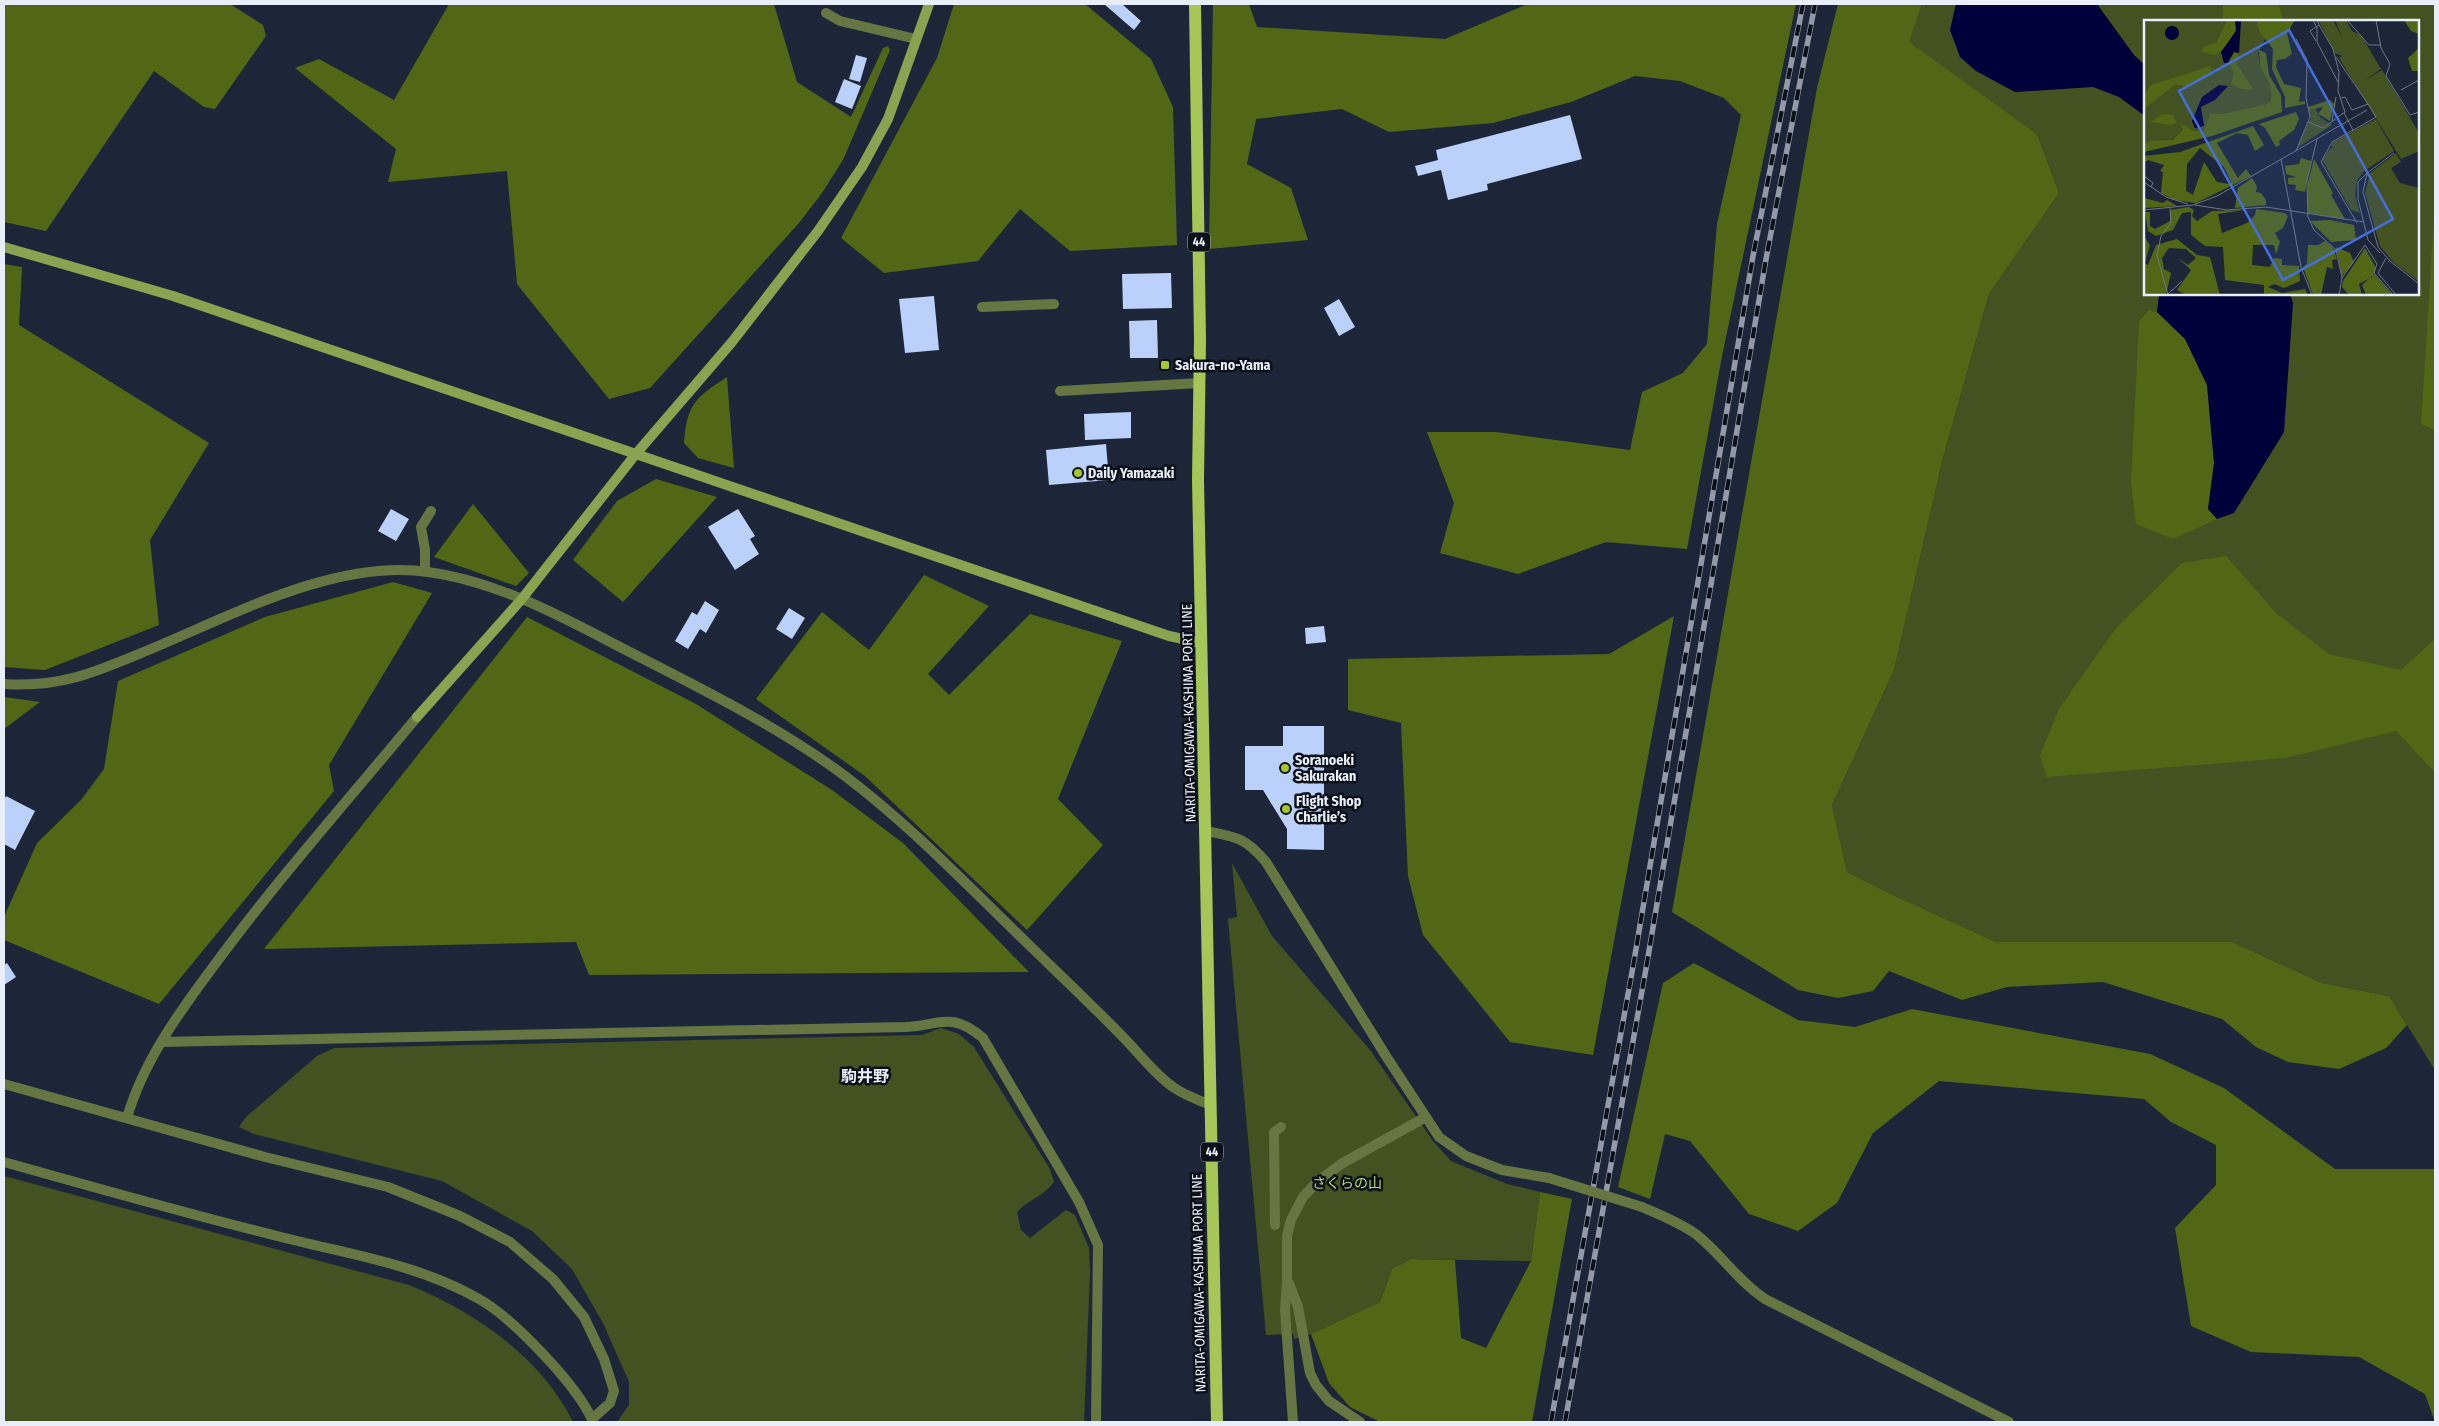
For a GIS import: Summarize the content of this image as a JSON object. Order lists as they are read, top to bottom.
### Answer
{
  "streets": {
    "main road": ["44", "NARITA-OMIGAWA-KASHIMA PORT LINE"]
  },
  "districts": ["駒井野"],
  "parks": ["さくらの山"],
  "places": {
    "transit": ["Sakura-no-Yama"],
    "other": ["Daily Yamazaki", "Soranoeki Sakurakan", "Flight Shop Charlie’s"]
  }
}
